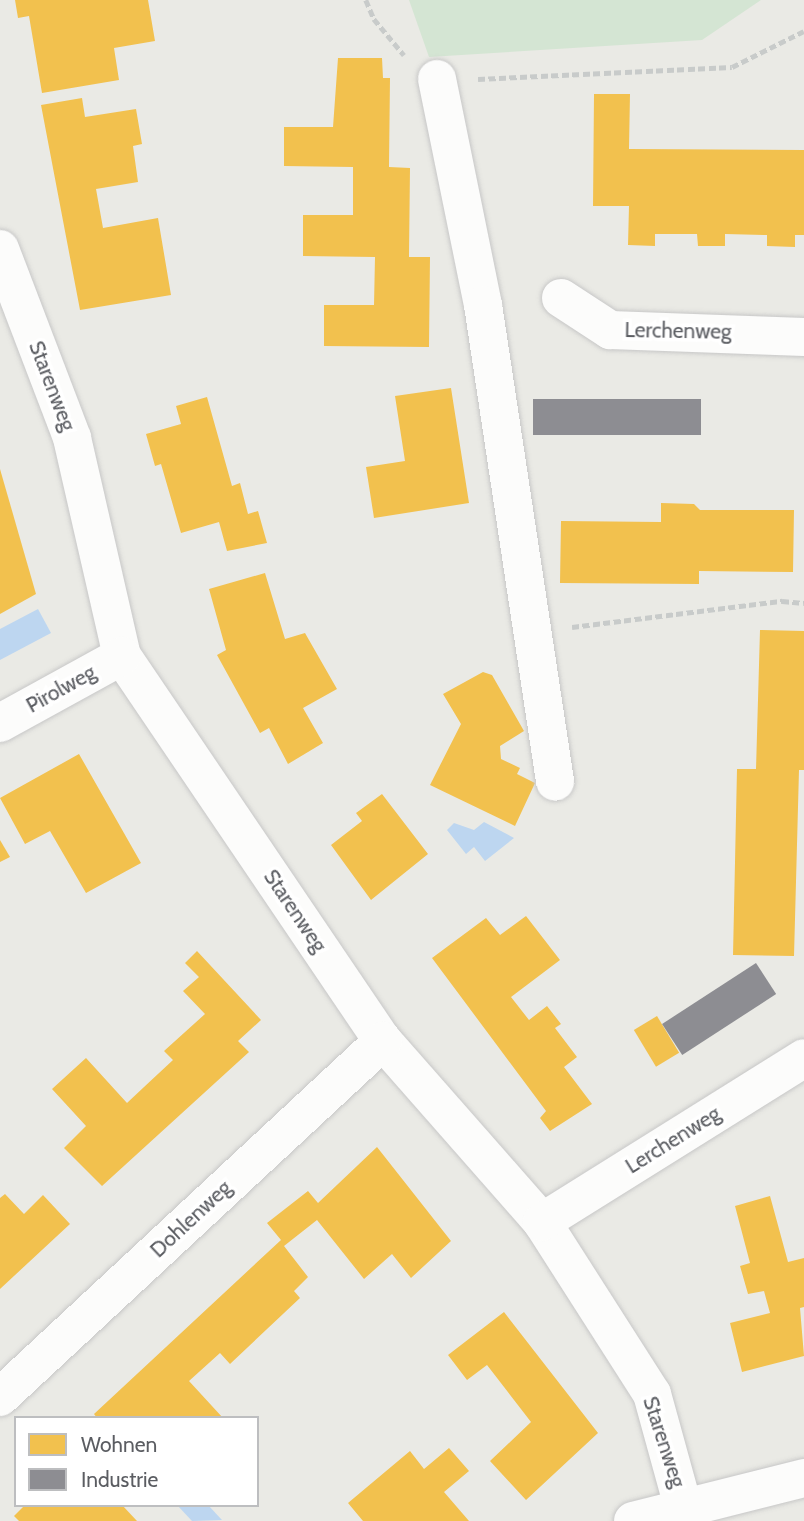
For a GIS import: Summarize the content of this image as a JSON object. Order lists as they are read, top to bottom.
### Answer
{
  "streets": {
    "street": [
      "Lerchenweg",
      "Starenweg",
      "Pirolweg",
      "Dohlenweg"
    ]
  },
  "crossings": [
    ["Lerchenweg", "Starenweg"],
    ["Starenweg", "Pirolweg"],
    ["Starenweg", "Dohlenweg"]
  ],
  "legend": ["Wohnen", "Industrie"]
}
